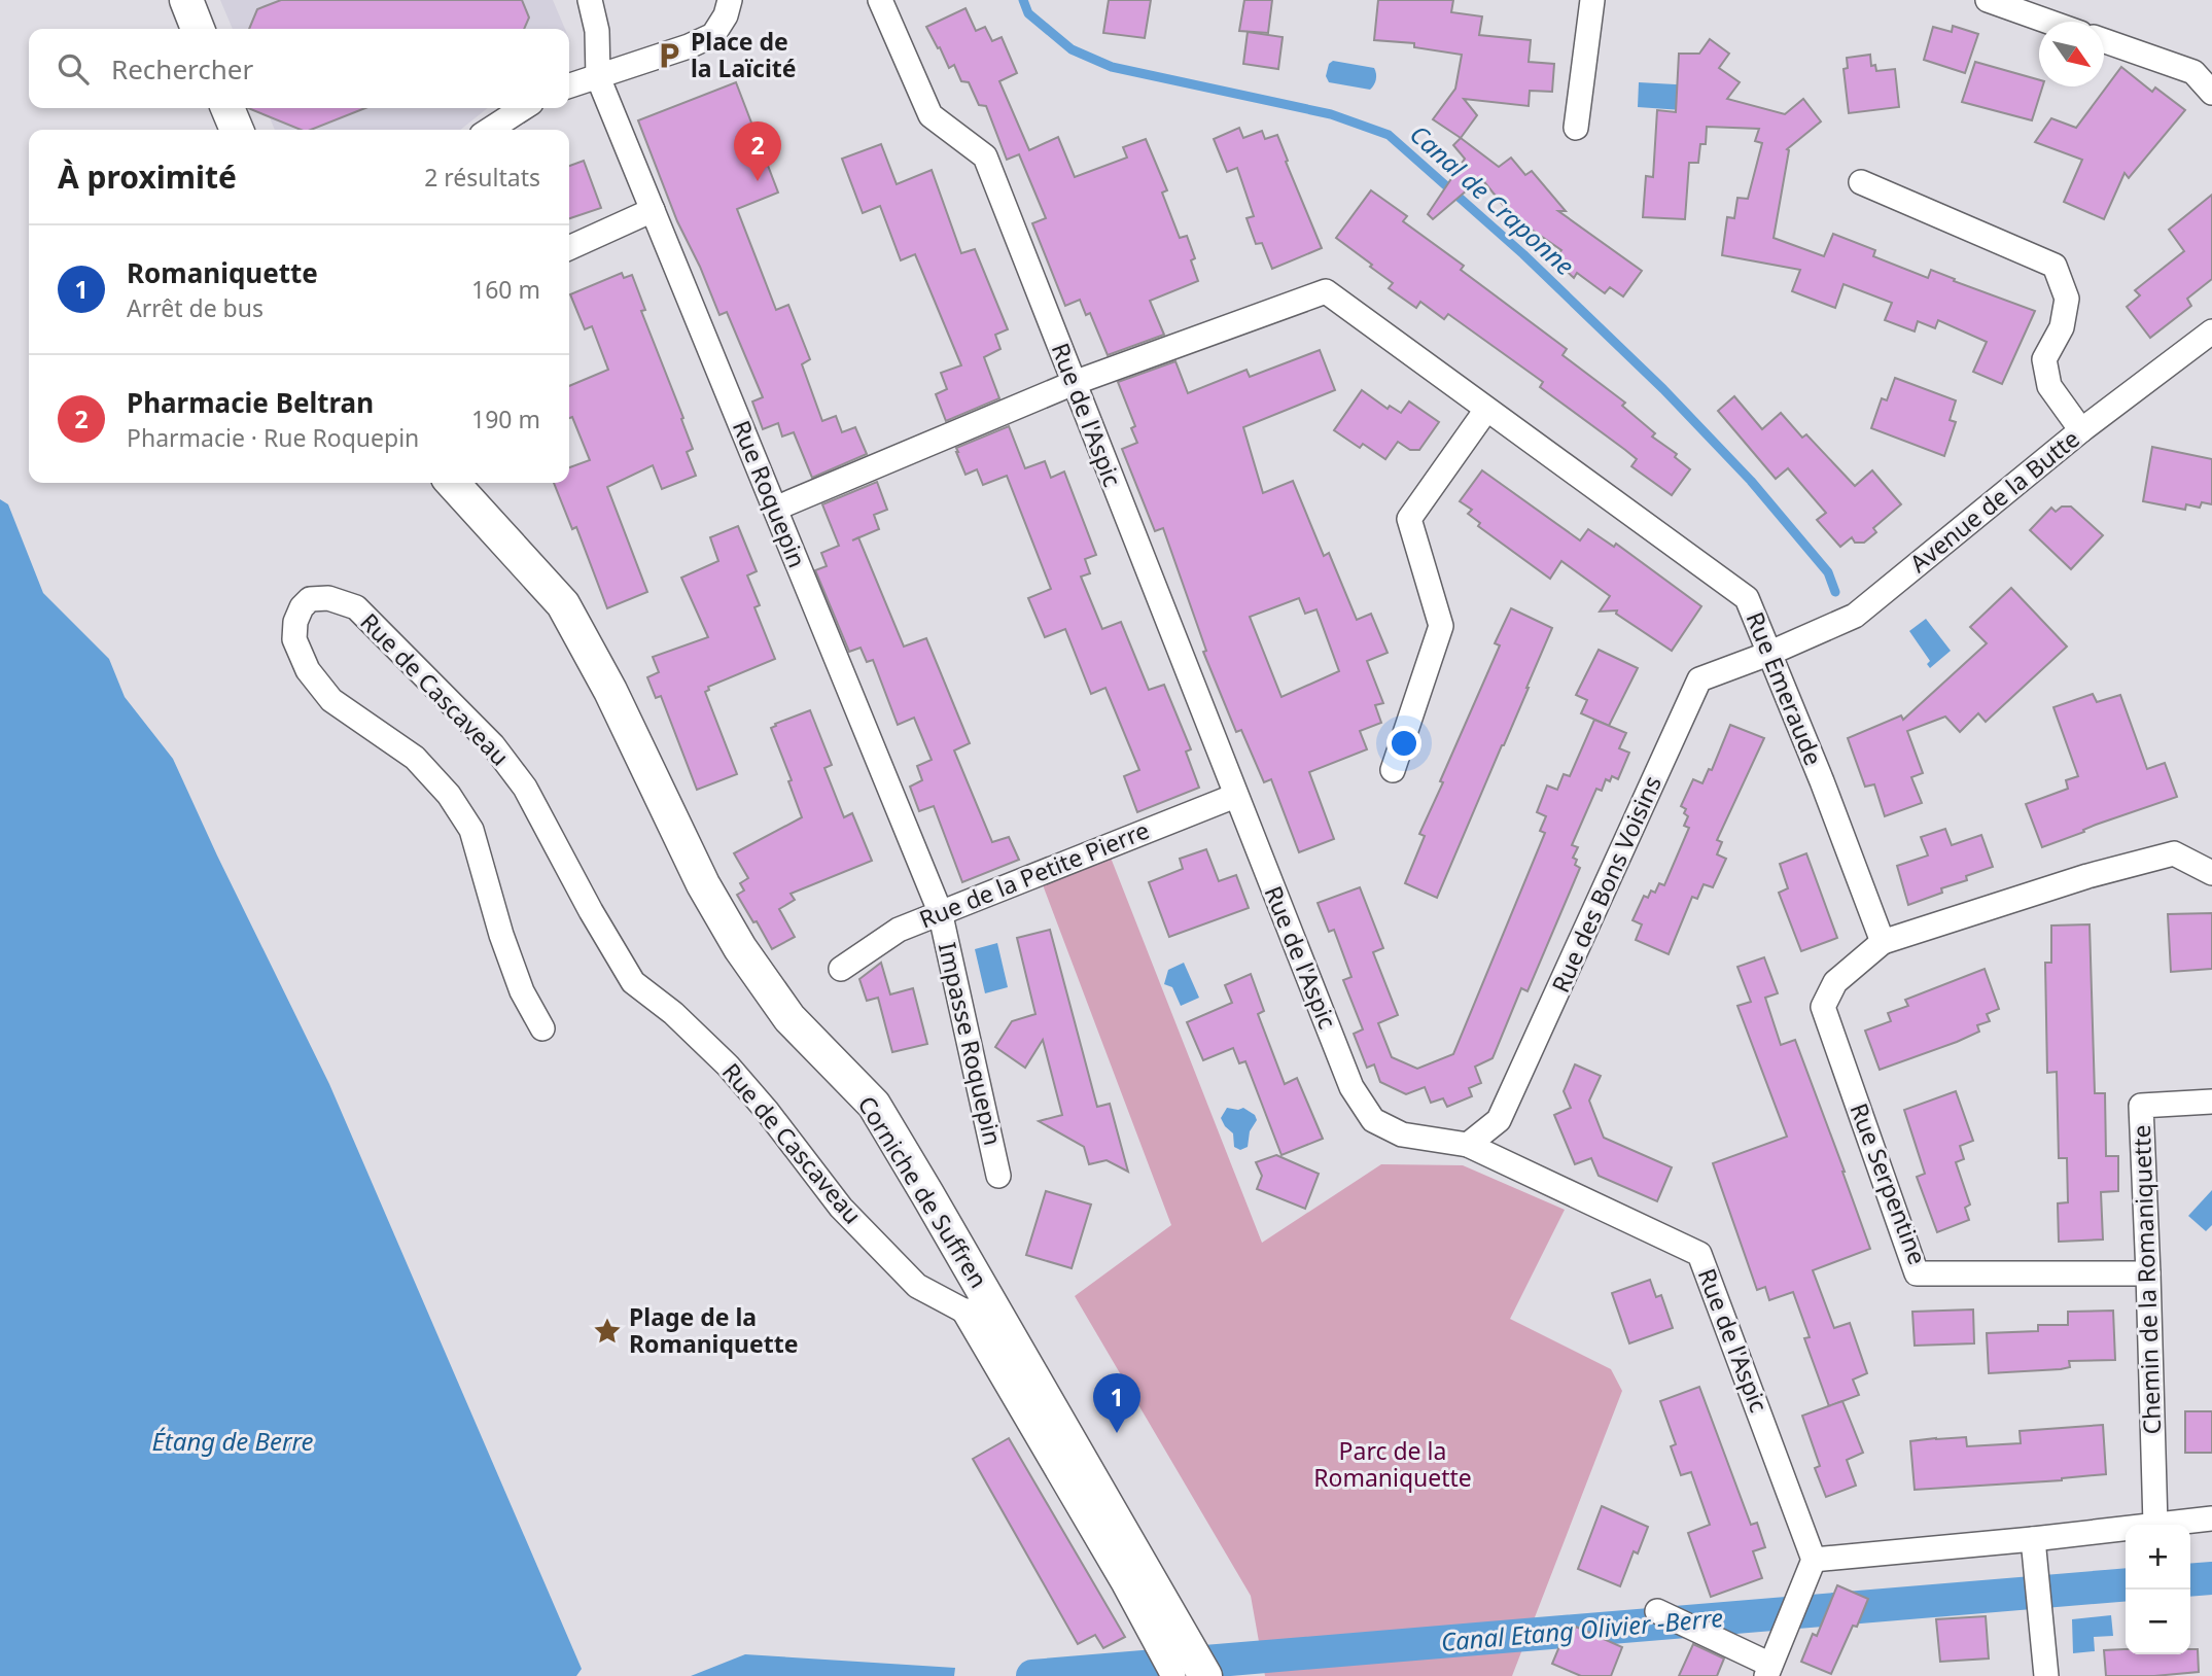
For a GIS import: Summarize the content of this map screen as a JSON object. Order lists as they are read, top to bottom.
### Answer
{
  "streets": {
    "main road": ["Corniche de Suffren"],
    "street": [
      "Rue de l'Aspic",
      "Rue Roquepin",
      "Avenue de la Butte",
      "Rue Emeraude",
      "Rue de Cascaveau",
      "Rue de la Petite Pierre",
      "Rue des Bons Voisins",
      "Impasse Roquepin",
      "Rue Serpentine",
      "Chemin de la Romaniquette"
    ]
  },
  "crossings": [
    ["Rue de l'Aspic", "Rue Emeraude"],
    ["Rue de l'Aspic", "Rue de la Petite Pierre"],
    ["Rue de l'Aspic", "Rue des Bons Voisins"],
    ["Rue Roquepin", "Rue de la Petite Pierre"],
    ["Rue Roquepin", "Impasse Roquepin"],
    ["Avenue de la Butte", "Rue Emeraude"],
    ["Avenue de la Butte", "Rue des Bons Voisins"],
    ["Rue Emeraude", "Rue des Bons Voisins"],
    ["Rue Emeraude", "Rue Serpentine"],
    ["Rue de Cascaveau", "Corniche de Suffren"],
    ["Rue de la Petite Pierre", "Impasse Roquepin"],
    ["Rue Serpentine", "Chemin de la Romaniquette"]
  ],
  "water": ["Canal de Craponne", "Étang de Berre", "Canal Etang Olivier -Berre"],
  "parks": ["Parc de la Romaniquette"],
  "places": {
    "parking": ["Place de la Laïcité"],
    "place": ["Plage de la Romaniquette"]
  },
  "north": "bottom right",
  "page": {
    "search": "Rechercher",
    "pins": ["2", "1"],
    "heading": ["À proximité", "2 résultats"],
    "list": [
      {
        "mark": "1",
        "name": "Romaniquette",
        "note": "Arrêt de bus",
        "value": "160 m"
      },
      {
        "mark": "2",
        "name": "Pharmacie Beltran",
        "note": "Pharmacie · Rue Roquepin",
        "value": "190 m"
      }
    ],
    "map_buttons": ["+", "−"]
  }
}
